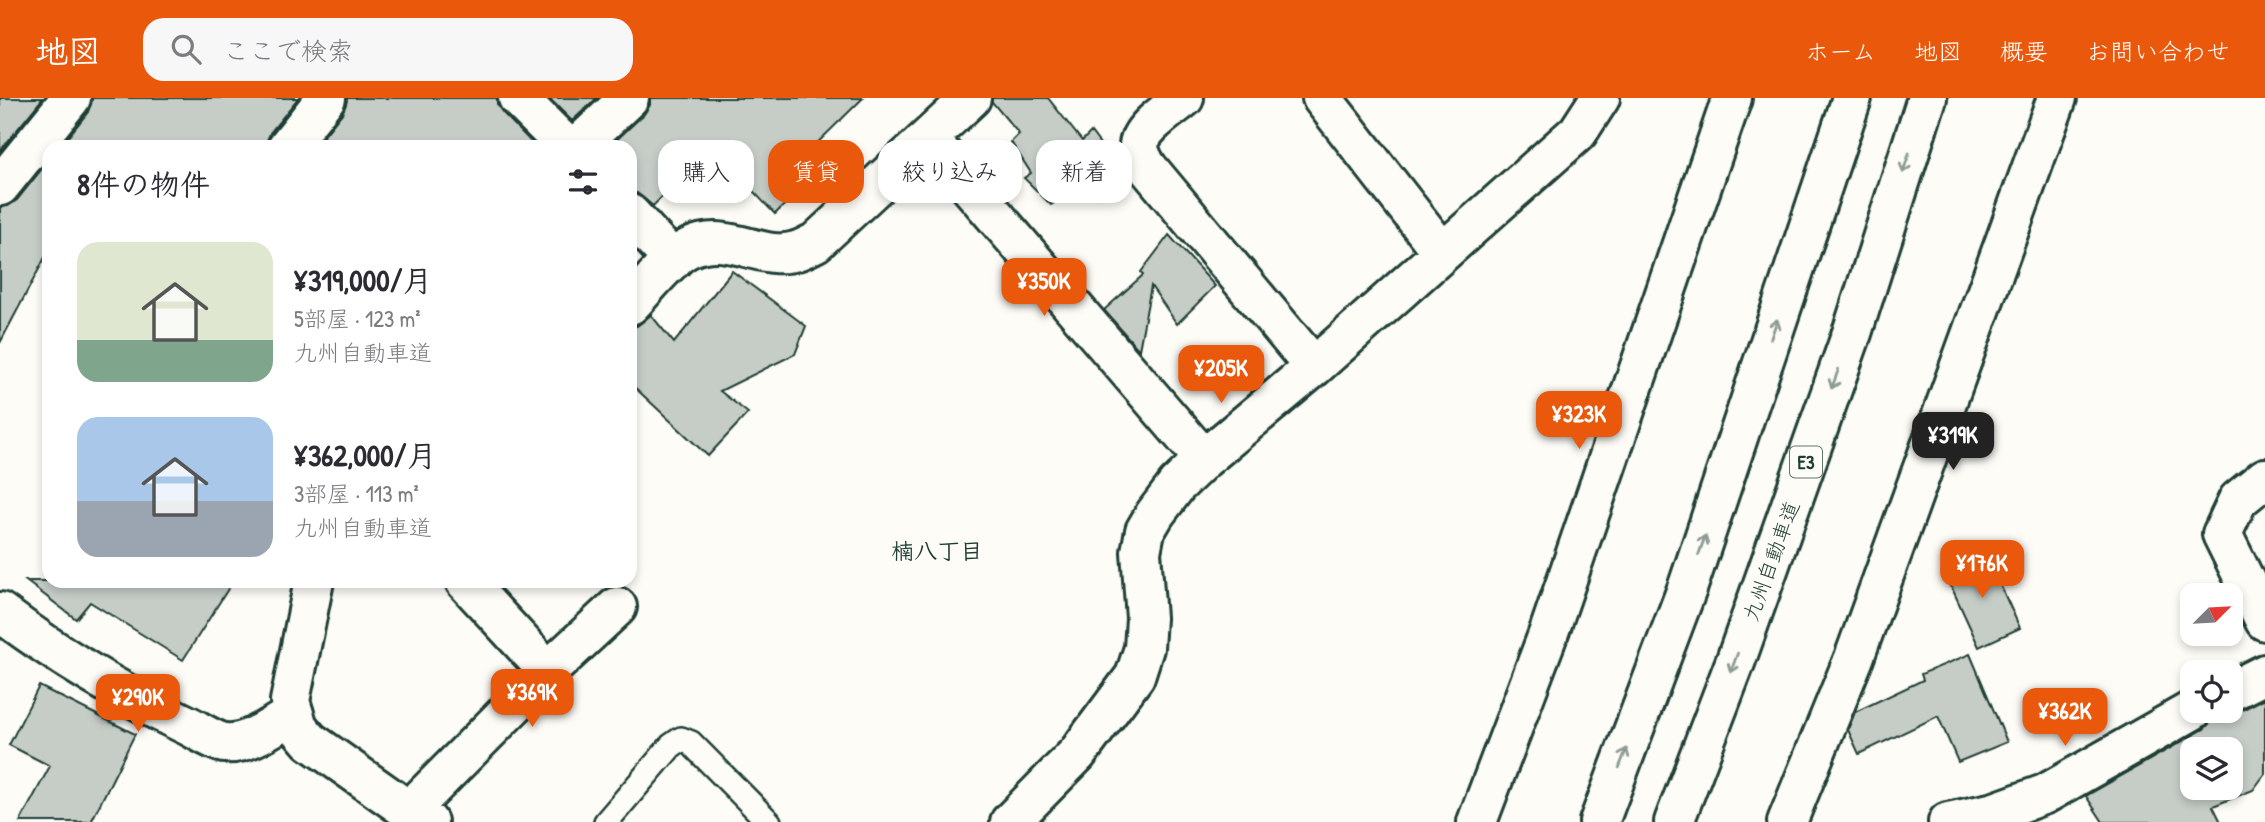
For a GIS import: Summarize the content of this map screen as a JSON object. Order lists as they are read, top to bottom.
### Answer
{
  "streets": {
    "main road": ["E3", "九州自動車道"]
  },
  "districts": ["楠八丁目"],
  "north": "top right",
  "page": {
    "header": "地図",
    "search": "ここで検索",
    "nav": [
      "ホーム",
      "地図",
      "概要",
      "お問い合わせ"
    ],
    "chip": [
      "購入",
      "賃貸",
      "絞り込み",
      "新着"
    ],
    "heading": "8件の物件",
    "list": [
      {
        "name": "¥319,000/月",
        "note": "5部屋 · 123 m² · 九州自動車道"
      },
      {
        "name": "¥362,000/月",
        "note": "3部屋 · 113 m² · 九州自動車道"
      }
    ],
    "price": [
      "¥350K",
      "¥205K",
      "¥323K",
      "¥319K",
      "¥176K",
      "¥369K",
      "¥290K",
      "¥362K"
    ]
  }
}
